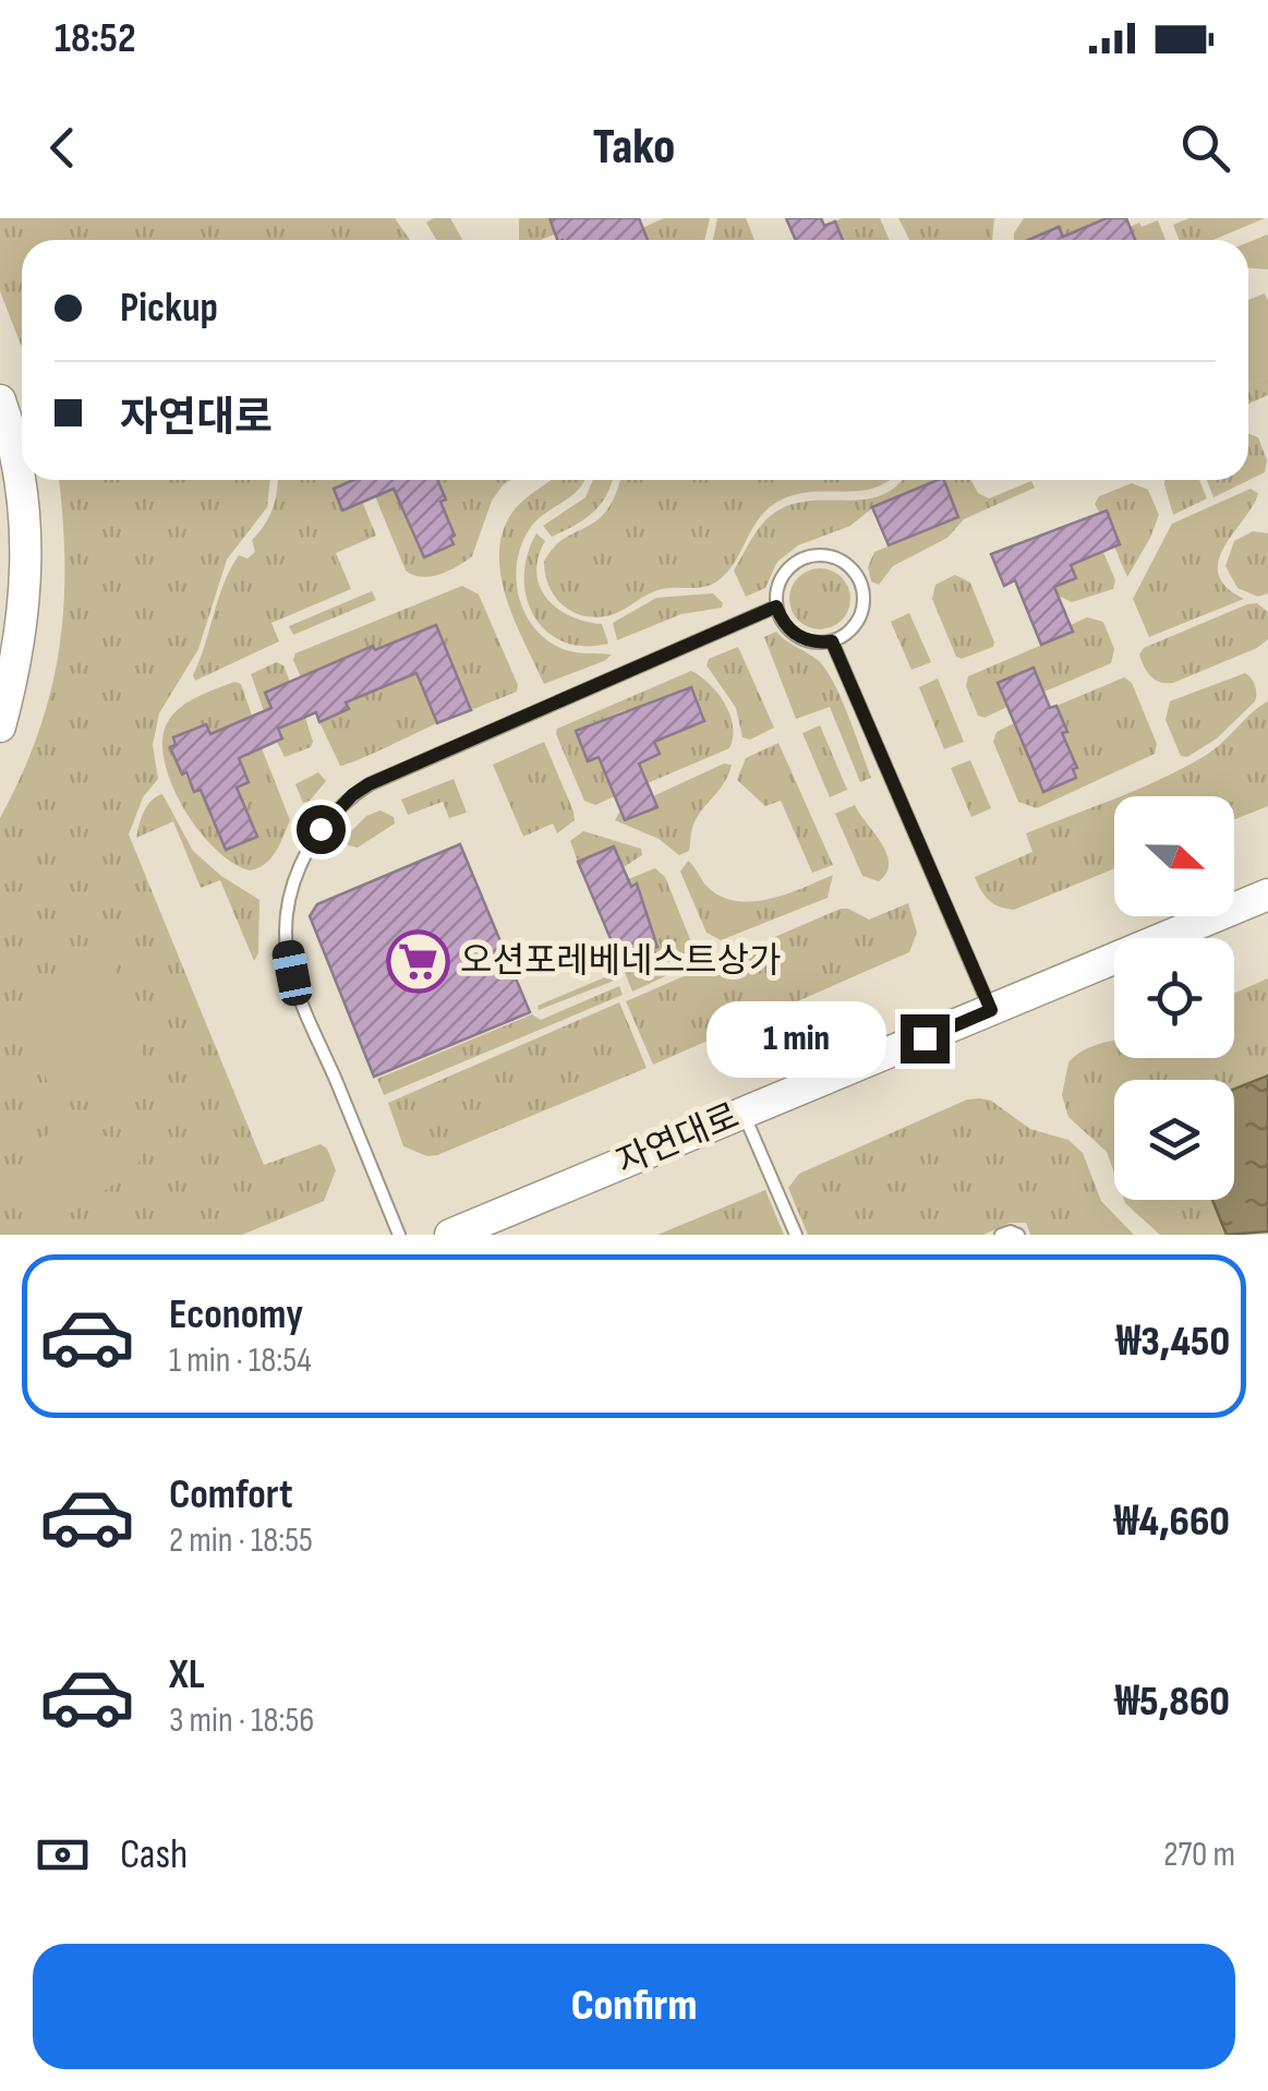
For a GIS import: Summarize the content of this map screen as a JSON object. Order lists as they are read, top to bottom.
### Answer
{
  "streets": {
    "main road": ["자연대로"]
  },
  "places": {
    "supermarket": ["오션포레베네스트상가"]
  },
  "north": "right",
  "page": {
    "status": "18:52",
    "header": "Tako",
    "banner": ["Pickup", "자연대로"],
    "bubble": "1 min",
    "list": [
      {
        "name": "Economy",
        "note": "1 min · 18:54",
        "value": "₩3,450"
      },
      {
        "name": "Comfort",
        "note": "2 min · 18:55",
        "value": "₩4,660"
      },
      {
        "name": "XL",
        "note": "3 min · 18:56",
        "value": "₩5,860"
      }
    ],
    "pay": ["Cash", "270 m"],
    "buttons": "Confirm"
  }
}
